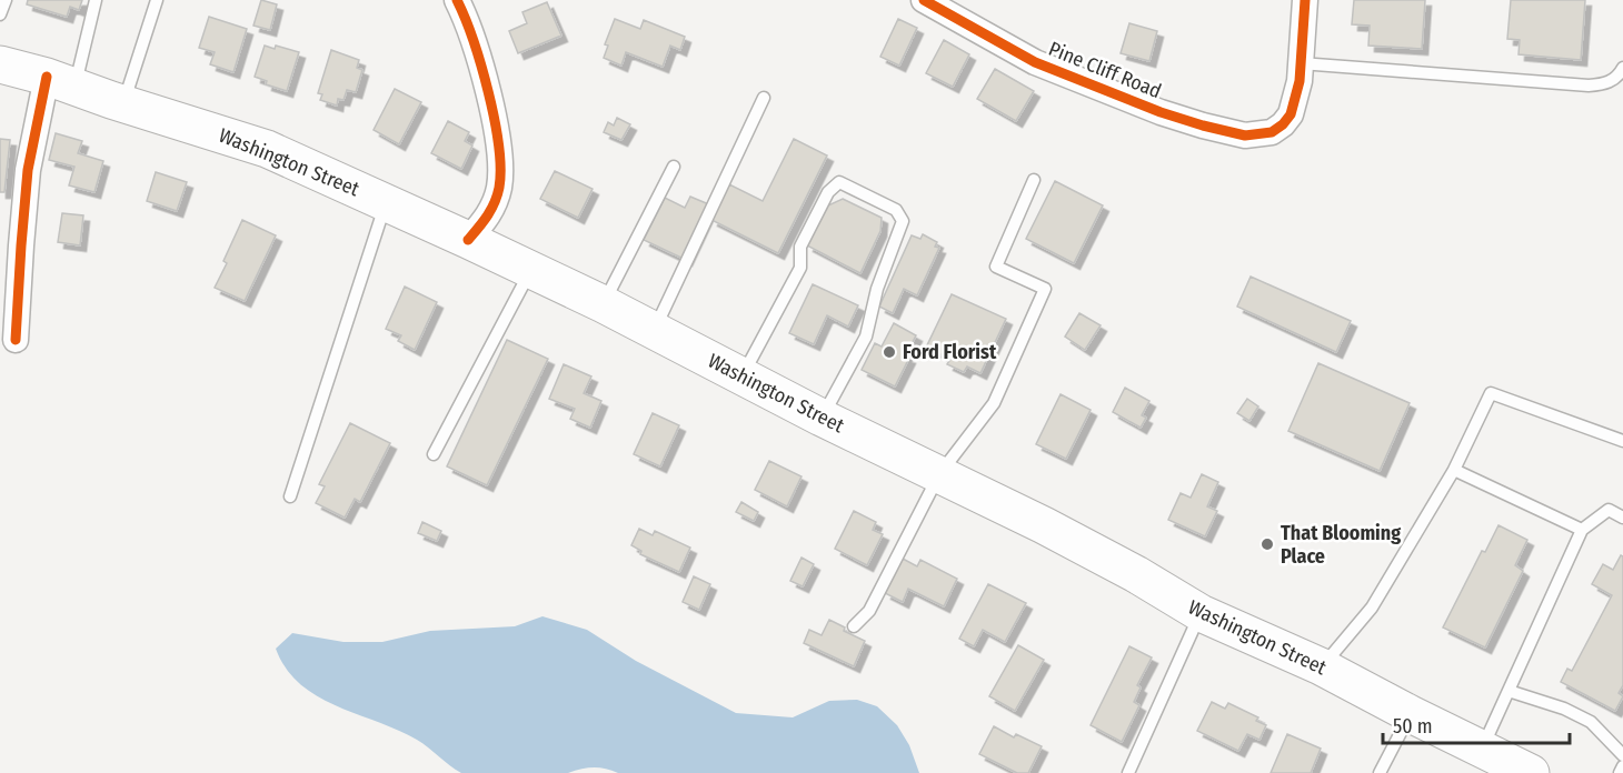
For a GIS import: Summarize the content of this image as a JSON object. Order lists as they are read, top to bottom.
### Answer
{
  "streets": {
    "main road": ["Washington Street"],
    "street": ["Pine Cliff Road"]
  },
  "places": ["Ford Florist", "That Blooming Place"],
  "scale_bar": "50 m"
}
